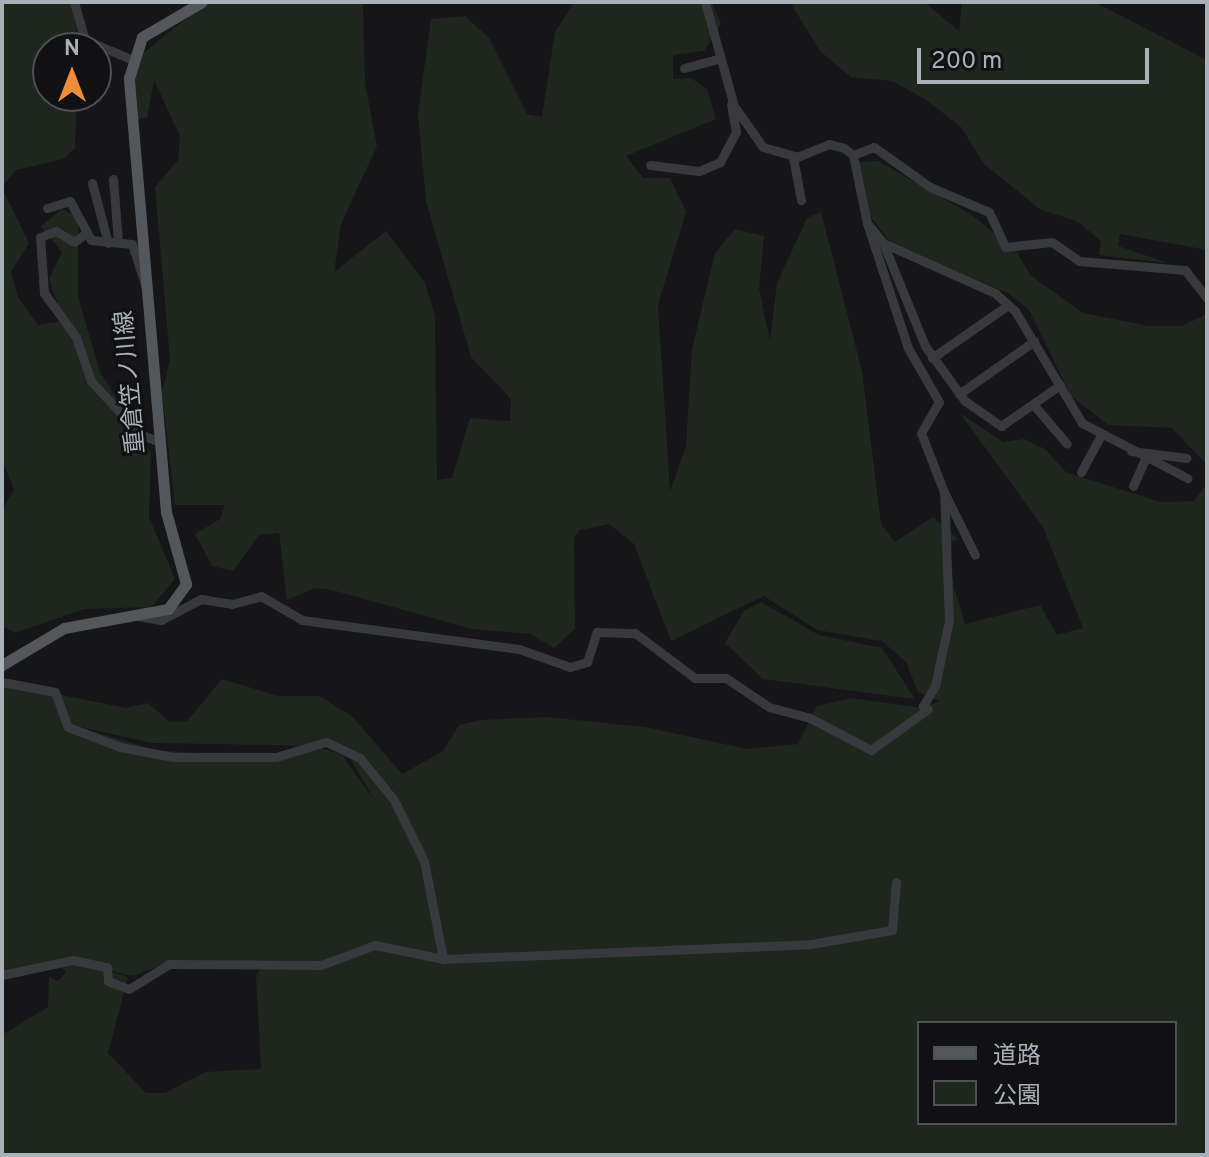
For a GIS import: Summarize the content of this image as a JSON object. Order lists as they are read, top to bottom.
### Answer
{
  "streets": {
    "main road": ["重倉笠ノ川線"]
  },
  "legend": ["道路", "公園"],
  "scale_bar": "200 m",
  "north": "top"
}
